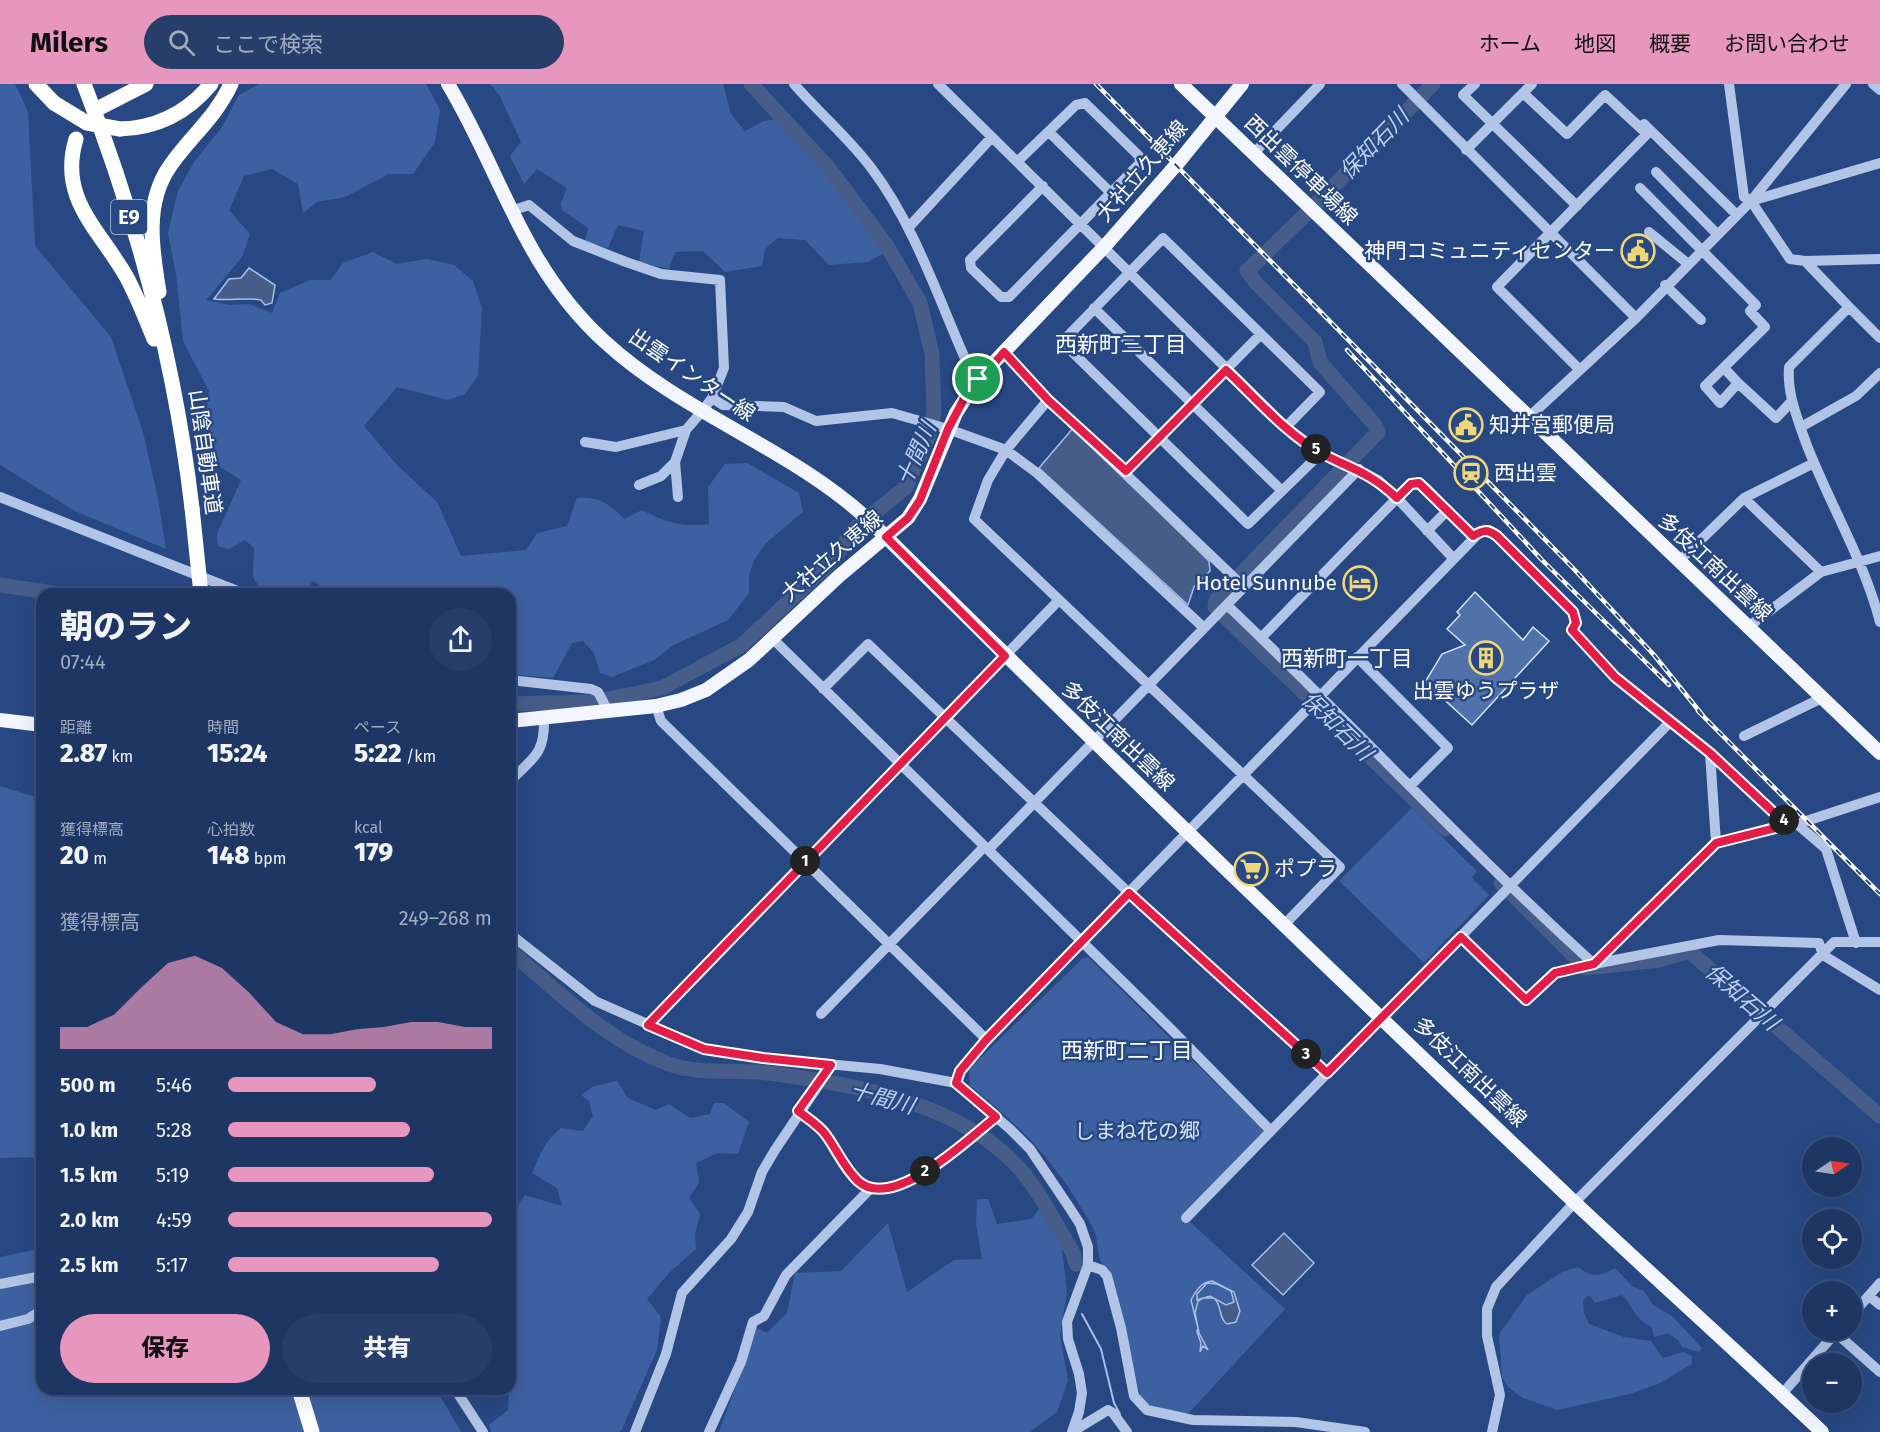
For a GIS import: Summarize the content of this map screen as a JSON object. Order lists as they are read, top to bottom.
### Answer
{
  "streets": {
    "highway": ["E9", "山陰自動車道"],
    "main road": [
      "西出雲停車場線",
      "大社立久恵線",
      "出雲インター線",
      "多伎江南出雲線"
    ]
  },
  "crossings": [
    ["西出雲停車場線", "大社立久恵線"],
    ["西出雲停車場線", "多伎江南出雲線"],
    ["大社立久恵線", "出雲インター線"],
    ["大社立久恵線", "多伎江南出雲線"],
    ["E9", "山陰自動車道"],
    ["出雲インター線", "多伎江南出雲線"]
  ],
  "districts": ["西新町三丁目", "西新町一丁目", "西新町二丁目"],
  "water": ["保知石川", "十間川"],
  "parks": ["しまね花の郷"],
  "places": {
    "public building": ["神門コミュニティセンター", "知井宮郵便局"],
    "station": ["西出雲"],
    "hotel": ["Hotel Sunnube"],
    "building": ["出雲ゆうプラザ"],
    "supermarket": ["ポプラ"]
  },
  "north": "right",
  "page": {
    "header": "Milers",
    "search": "ここで検索",
    "nav": [
      "ホーム",
      "地図",
      "概要",
      "お問い合わせ"
    ],
    "pins": [
      "5",
      "4",
      "1",
      "3",
      "2"
    ],
    "heading": ["朝のラン", "07:44"],
    "stats": [
      ["距離", "2.87 km"],
      ["時間", "15:24"],
      ["ペース", "5:22 /km"],
      ["獲得標高", "20 m"],
      ["心拍数", "148 bpm"],
      ["kcal", "179"]
    ],
    "chart": ["獲得標高", "249–268 m"],
    "list": [
      {
        "name": "500 m",
        "note": "5:46"
      },
      {
        "name": "1.0 km",
        "note": "5:28"
      },
      {
        "name": "1.5 km",
        "note": "5:19"
      },
      {
        "name": "2.0 km",
        "note": "4:59"
      },
      {
        "name": "2.5 km",
        "note": "5:17"
      }
    ],
    "map_buttons": ["+", "−"],
    "buttons": ["保存", "共有"]
  }
}
